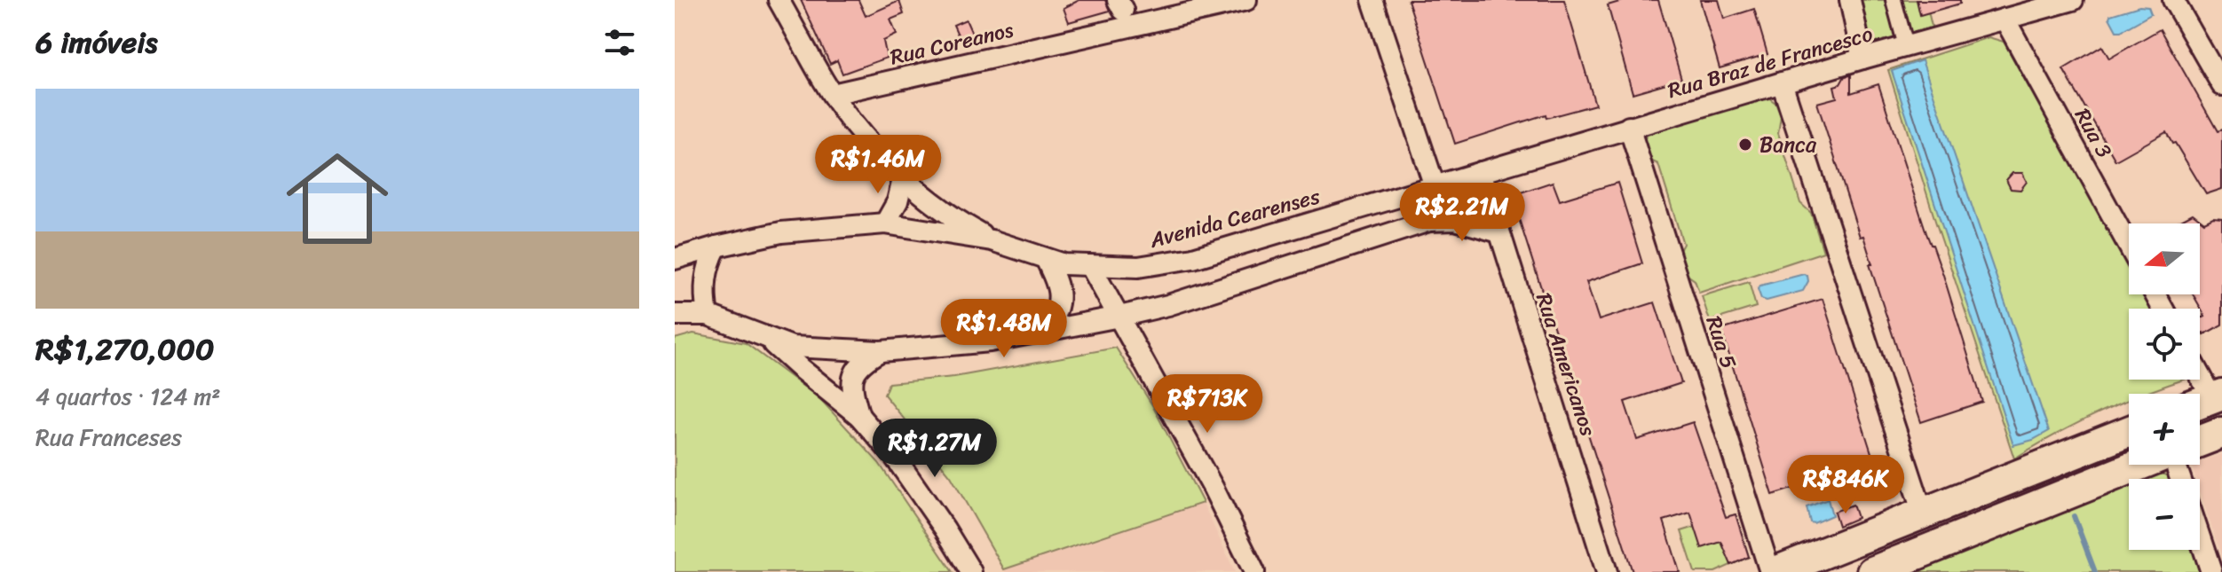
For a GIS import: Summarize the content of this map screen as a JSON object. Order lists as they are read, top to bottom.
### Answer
{
  "streets": {
    "street": [
      "Rua Coreanos",
      "Rua Braz de Francesco",
      "Rua 3",
      "Avenida Cearenses",
      "Rua 5",
      "Rua Americanos"
    ]
  },
  "crossings": [
    ["Rua Braz de Francesco", "Rua 3"],
    ["Rua Braz de Francesco", "Avenida Cearenses"],
    ["Rua Braz de Francesco", "Rua 5"],
    ["Rua Braz de Francesco", "Rua Americanos"],
    ["Avenida Cearenses", "Rua Americanos"]
  ],
  "places": ["Banca"],
  "north": "left",
  "page": {
    "heading": "6 imóveis",
    "list": [
      {
        "name": "R$1,270,000",
        "note": "4 quartos · 124 m² · Rua Franceses"
      }
    ],
    "price": [
      "R$1.46M",
      "R$2.21M",
      "R$1.48M",
      "R$713K",
      "R$1.27M",
      "R$846K"
    ],
    "map_buttons": ["+", "−"]
  }
}
